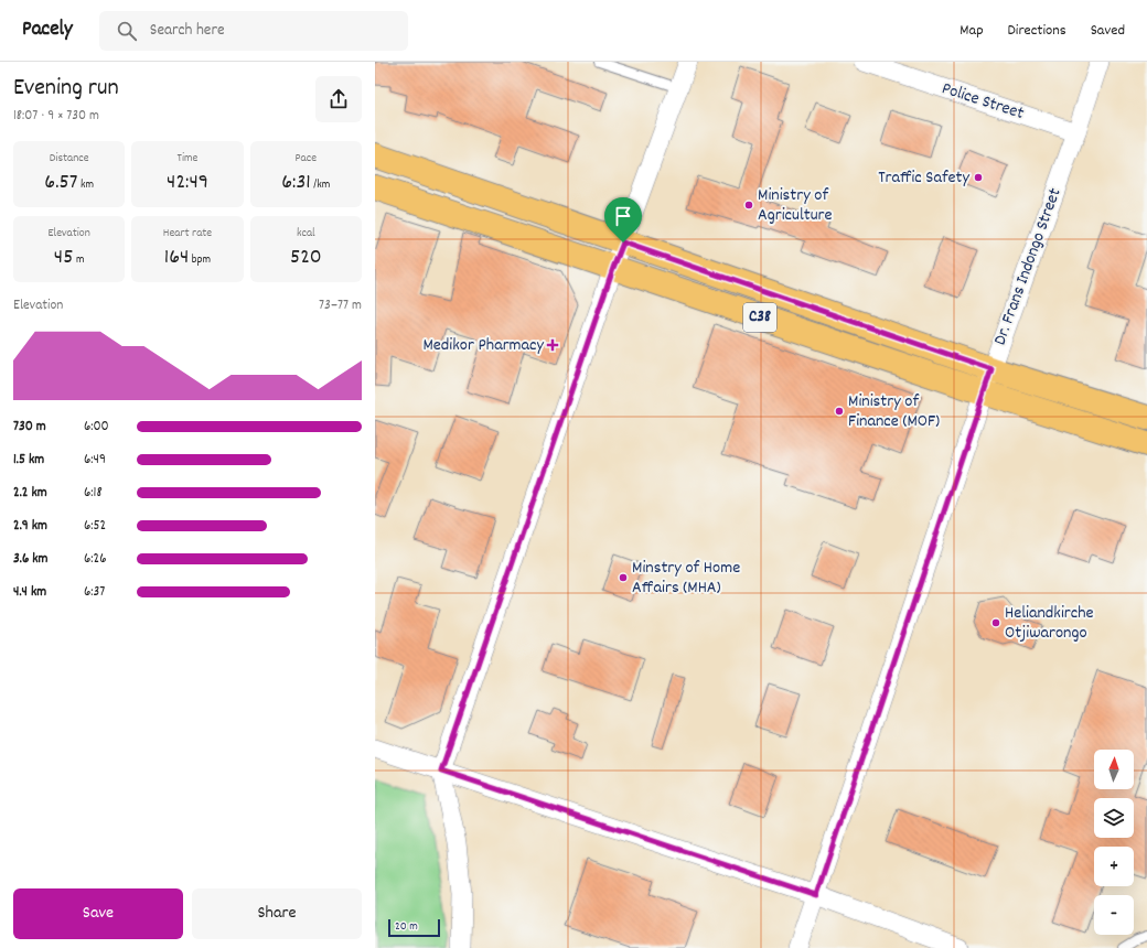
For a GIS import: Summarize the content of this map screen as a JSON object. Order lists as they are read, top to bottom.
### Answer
{
  "streets": {
    "main road": ["C38"],
    "street": ["Police Street", "Dr. Frans Indongo Street"]
  },
  "crossings": [
    ["Police Street", "Dr. Frans Indongo Street"],
    ["Dr. Frans Indongo Street", "C38"]
  ],
  "places": {
    "other": [
      "Traffic Safety",
      "Ministry of Agriculture",
      "Ministry of Finance (MOF)",
      "Minstry of Home Affairs (MHA)",
      "Heliandkirche Otjiwarongo"
    ],
    "health": ["Medikor Pharmacy"]
  },
  "scale_bar": "20 m",
  "north": "top",
  "page": {
    "header": "Pacely",
    "search": "Search here",
    "nav": ["Map", "Directions", "Saved"],
    "heading": ["Evening run", "18:07 · 9 × 730 m"],
    "stats": [
      ["Distance", "6.57 km"],
      ["Time", "42:49"],
      ["Pace", "6:31 /km"],
      ["Elevation", "45 m"],
      ["Heart rate", "164 bpm"],
      ["kcal", "520"]
    ],
    "chart": ["Elevation", "73–77 m"],
    "list": [
      {
        "name": "730 m",
        "note": "6:00"
      },
      {
        "name": "1.5 km",
        "note": "6:49"
      },
      {
        "name": "2.2 km",
        "note": "6:18"
      },
      {
        "name": "2.9 km",
        "note": "6:52"
      },
      {
        "name": "3.6 km",
        "note": "6:26"
      },
      {
        "name": "4.4 km",
        "note": "6:37"
      }
    ],
    "map_buttons": ["+", "−"],
    "buttons": ["Save", "Share"],
    "scale": "20 m"
  }
}
